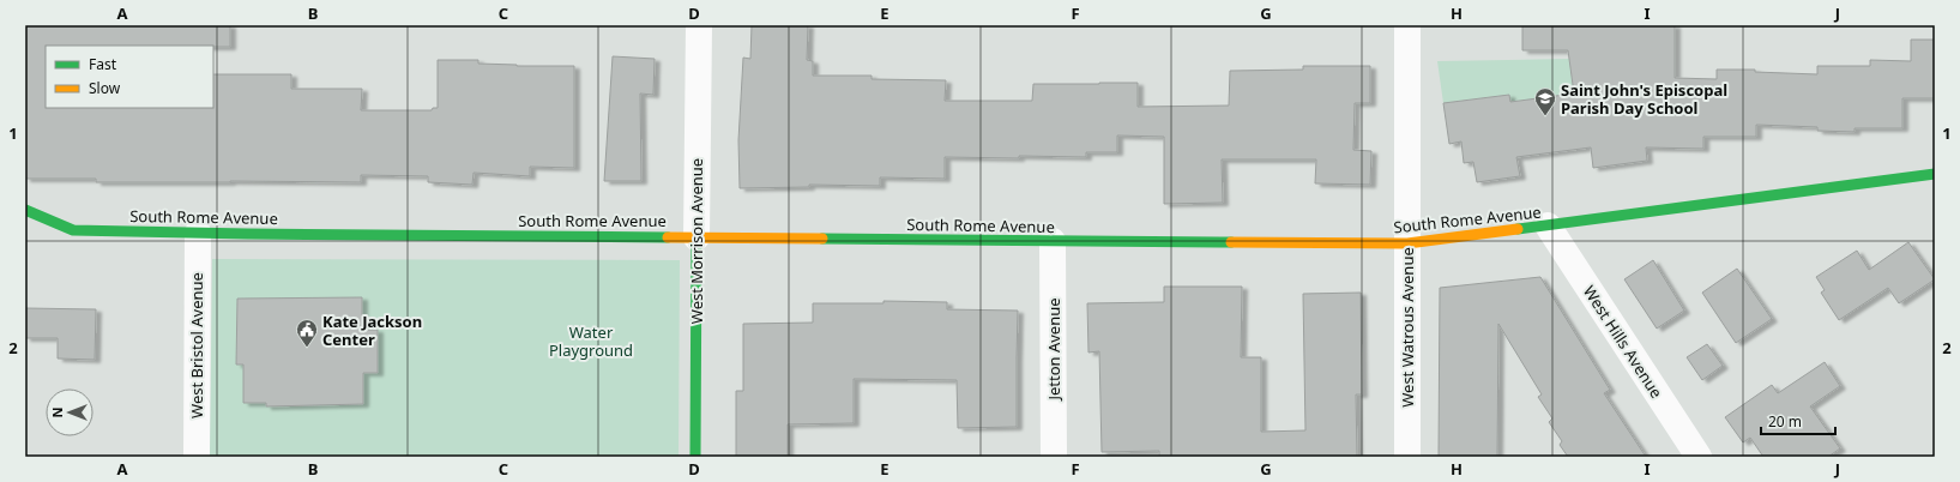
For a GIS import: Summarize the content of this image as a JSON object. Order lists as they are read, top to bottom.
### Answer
{
  "streets": {
    "street": [
      "South Rome Avenue",
      "West Morrison Avenue",
      "West Watrous Avenue",
      "West Hills Avenue",
      "West Bristol Avenue",
      "Jetton Avenue"
    ]
  },
  "crossings": [
    ["South Rome Avenue", "West Morrison Avenue"],
    ["South Rome Avenue", "West Watrous Avenue"],
    ["South Rome Avenue", "West Hills Avenue"],
    ["South Rome Avenue", "West Bristol Avenue"],
    ["South Rome Avenue", "Jetton Avenue"]
  ],
  "parks": ["Water Playground"],
  "places": {
    "school or university": ["Saint John's Episcopal Parish Day School"],
    "public building": ["Kate Jackson Center"]
  },
  "legend": ["Fast", "Slow"],
  "scale_bar": "20 m",
  "north": "left",
  "grid": {
    "columns": [
      "A",
      "B",
      "C",
      "D",
      "E",
      "F",
      "G",
      "H",
      "I",
      "J"
    ],
    "rows": ["1", "2"]
  }
}
